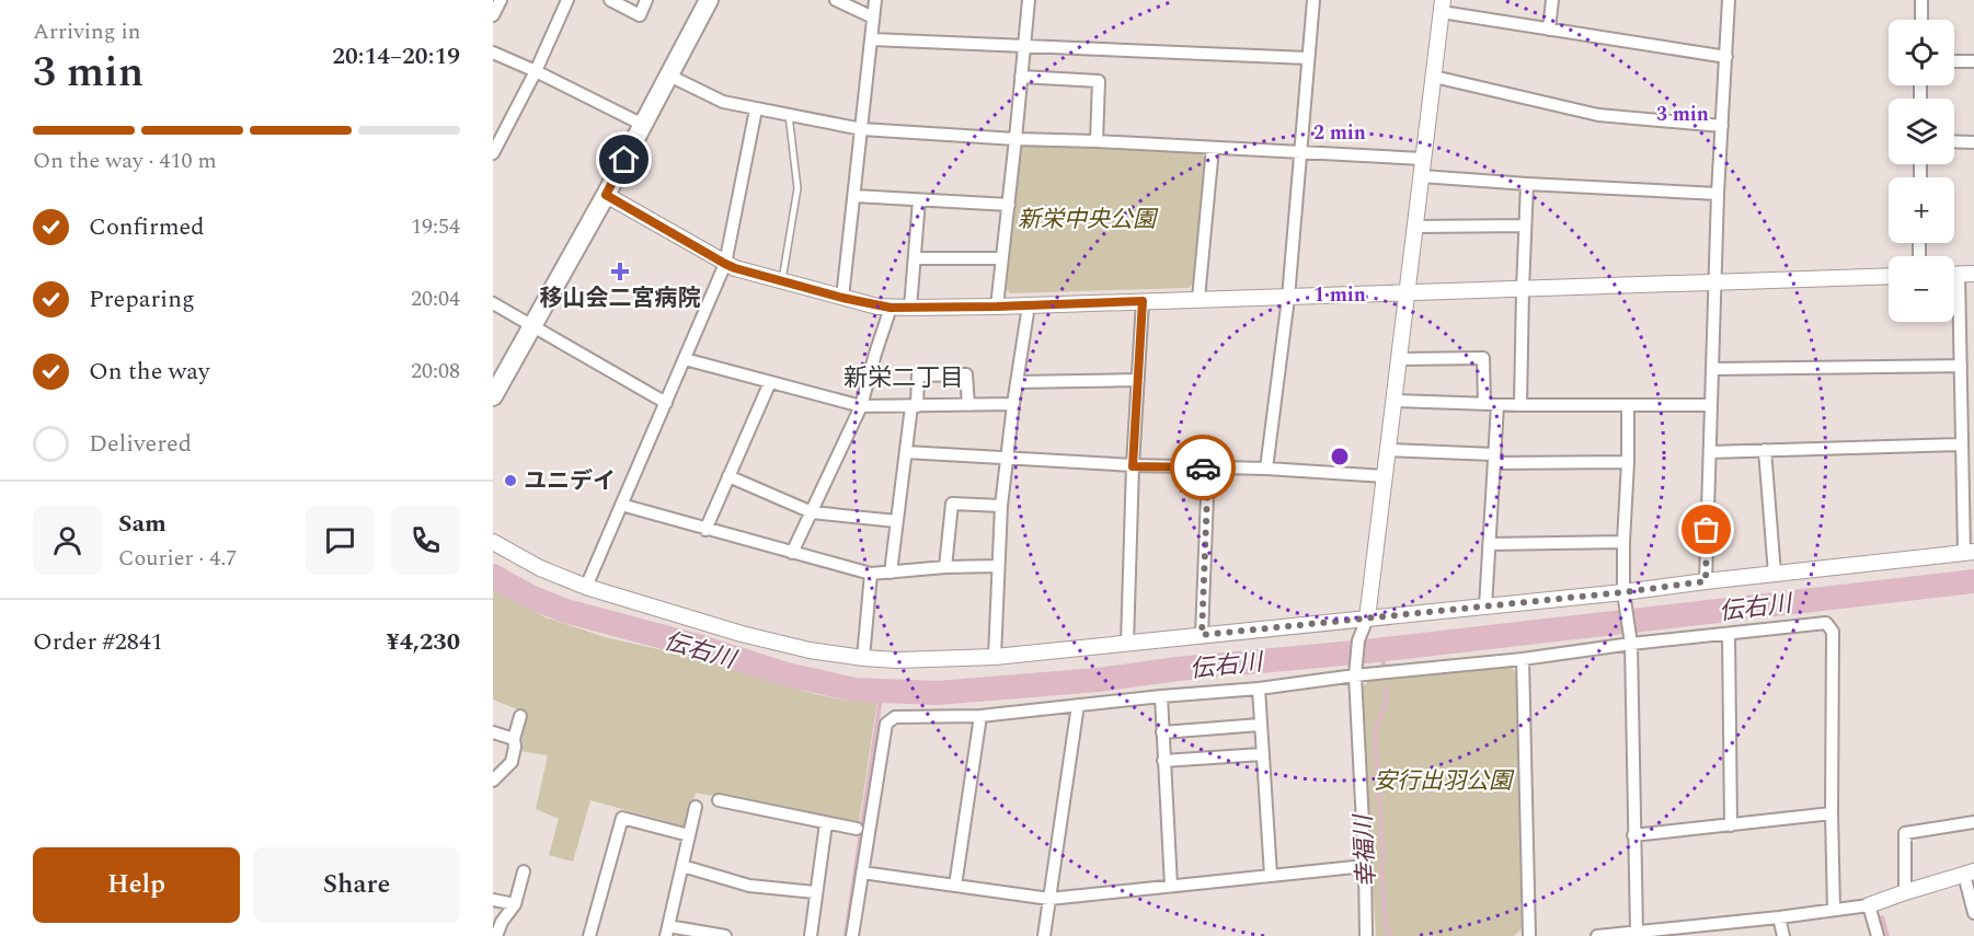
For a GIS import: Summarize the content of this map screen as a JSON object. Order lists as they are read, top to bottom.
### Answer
{
  "districts": ["新栄二丁目"],
  "water": ["伝右川", "幸福川"],
  "parks": ["新栄中央公園", "安行出羽公園"],
  "places": {
    "health": ["移山会二宮病院"],
    "other": ["ユニデイ"]
  },
  "page": {
    "heading": ["3 min", "Arriving in", "20:14–20:19"],
    "panel": [
      "Sam",
      "Courier · 4.7",
      "Order #2841",
      "¥4,230"
    ],
    "map_buttons": ["+", "−"],
    "bar": "On the way · 410 m",
    "list": [
      ["Confirmed", "19:54"],
      ["Preparing", "20:04"],
      ["On the way", "20:08"],
      "Delivered"
    ],
    "buttons": ["Help", "Share"]
  },
  "rings": ["3 min", "2 min", "1 min"]
}
